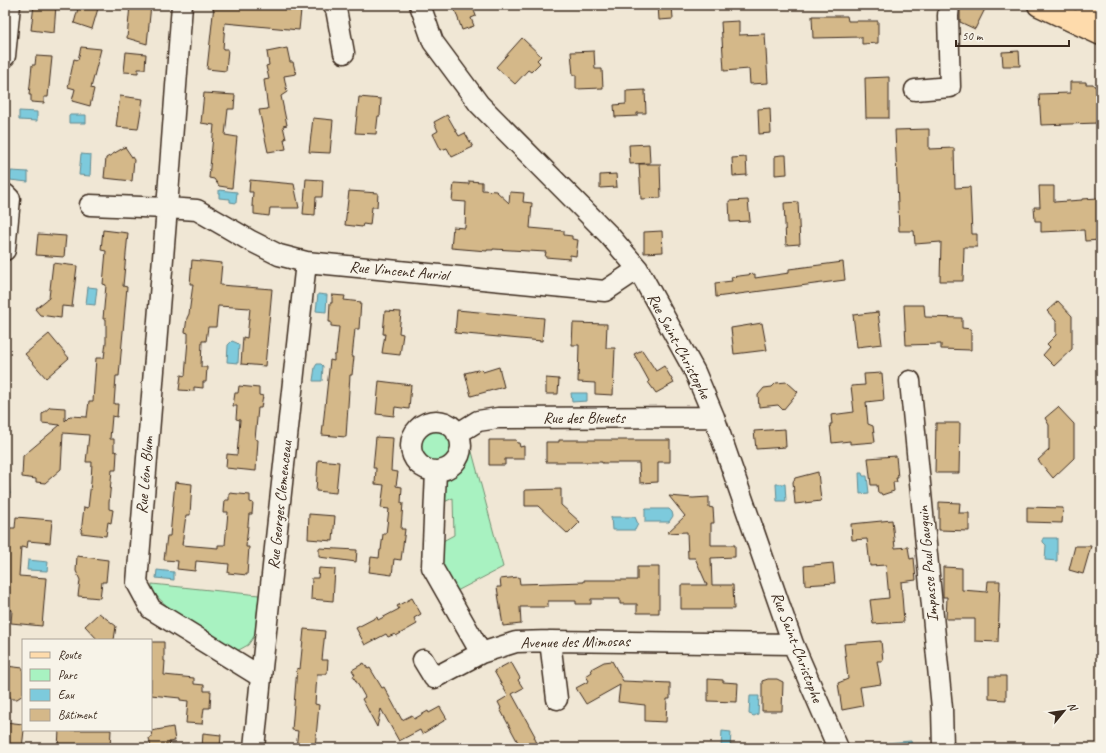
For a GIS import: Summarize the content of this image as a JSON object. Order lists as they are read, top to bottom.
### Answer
{
  "streets": {
    "street": [
      "Rue Vincent Auriol",
      "Rue Saint-Christophe",
      "Rue des Bleuets",
      "Rue Léon Blum",
      "Rue Georges Clemenceau",
      "Impasse Paul Gauguin",
      "Avenue des Mimosas"
    ]
  },
  "crossings": [
    ["Rue Vincent Auriol", "Rue Saint-Christophe"],
    ["Rue Vincent Auriol", "Rue Léon Blum"],
    ["Rue Vincent Auriol", "Rue Georges Clemenceau"],
    ["Rue Saint-Christophe", "Rue des Bleuets"],
    ["Rue Saint-Christophe", "Avenue des Mimosas"],
    ["Rue Léon Blum", "Rue Georges Clemenceau"]
  ],
  "legend": [
    "Route",
    "Parc",
    "Eau",
    "Bâtiment"
  ],
  "scale_bar": "50 m",
  "north": "top right"
}
